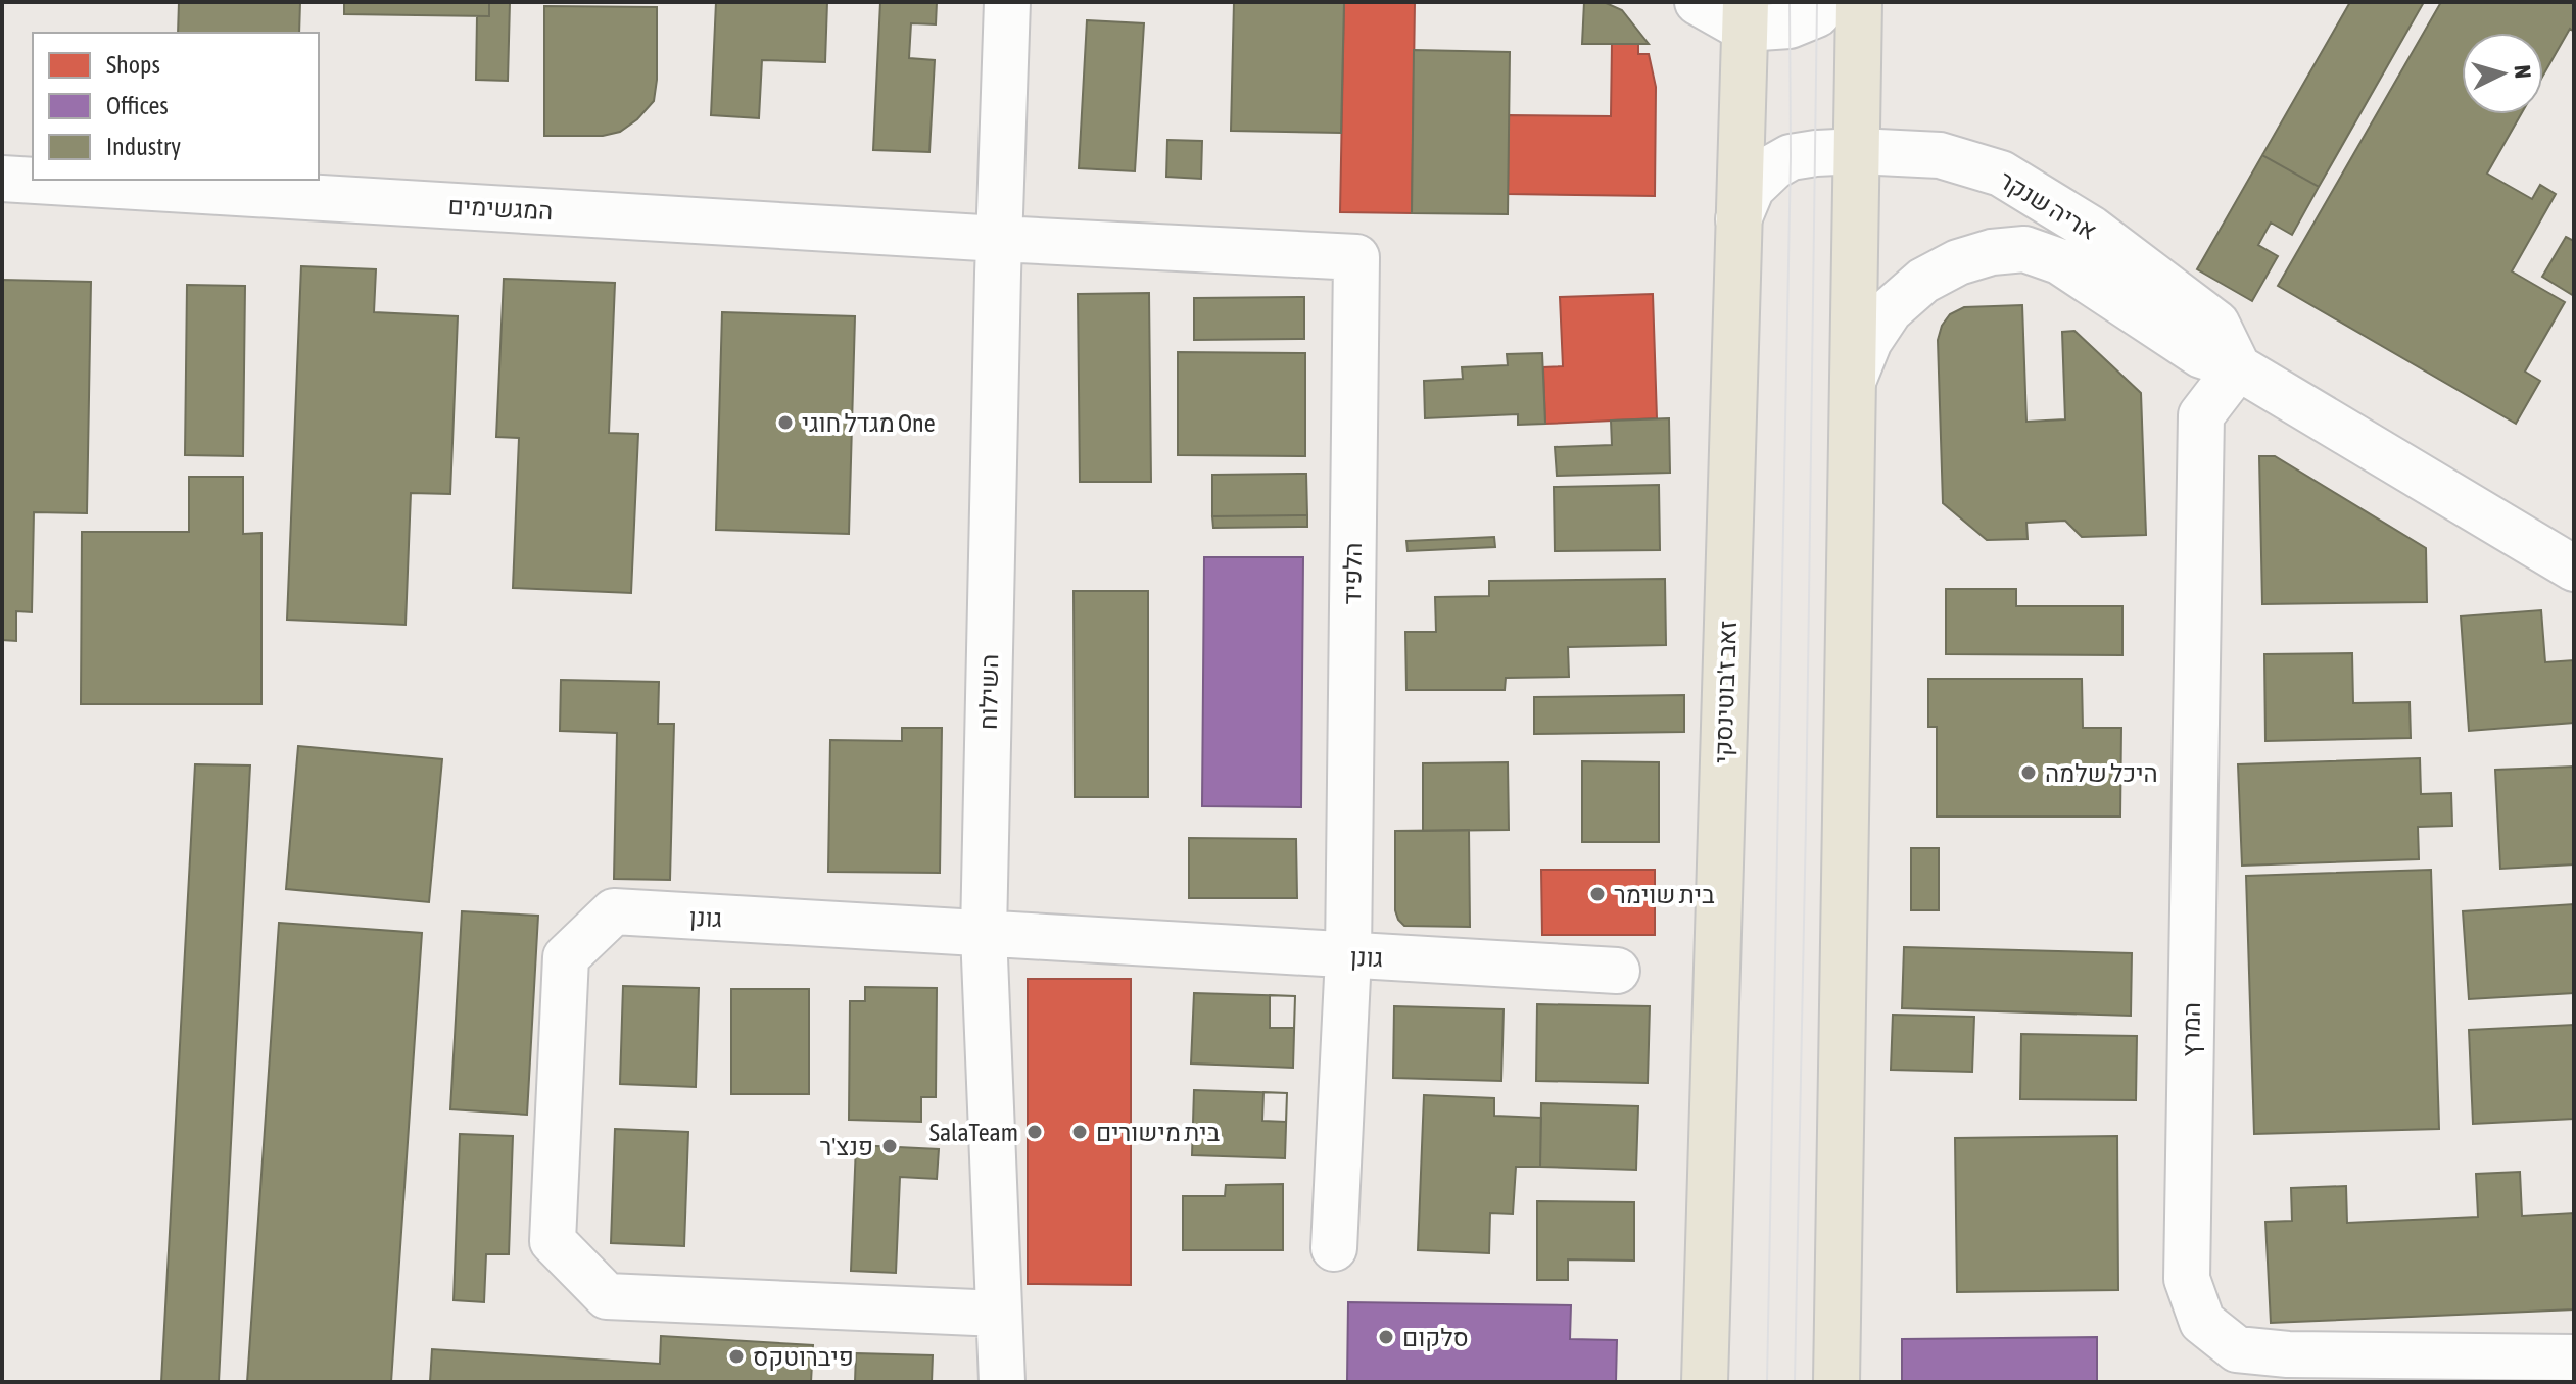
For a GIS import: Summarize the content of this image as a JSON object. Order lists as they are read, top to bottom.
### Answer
{
  "streets": {
    "main road": ["זאב ז'בוטינסקי"],
    "street": [
      "אריה שנקר",
      "המגשימים",
      "הלפיד",
      "השילוח",
      "גונן",
      "המרץ"
    ]
  },
  "crossings": [
    ["אריה שנקר", "זאב ז'בוטינסקי"],
    ["אריה שנקר", "המרץ"],
    ["המגשימים", "הלפיד"],
    ["המגשימים", "השילוח"],
    ["הלפיד", "השילוח"],
    ["הלפיד", "גונן"],
    ["השילוח", "גונן"]
  ],
  "places": [
    "מגדל חוגי One",
    "היכל שלמה",
    "בית שוימר",
    "SalaTeam",
    "בית מישורים",
    "פנצ'ר",
    "סלקום",
    "פיברוטקס"
  ],
  "legend": ["Shops", "Offices", "Industry"],
  "north": "right"
}
